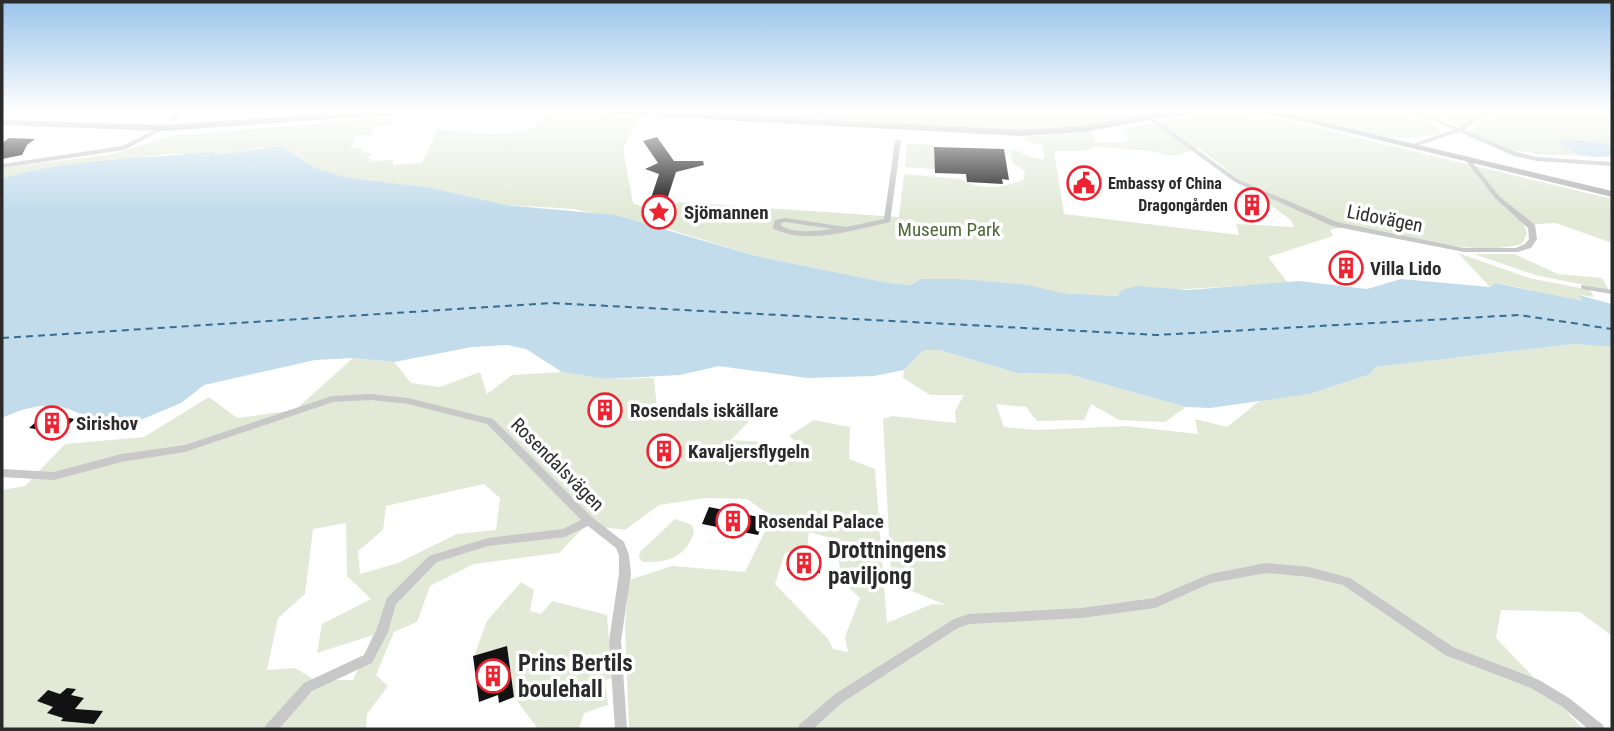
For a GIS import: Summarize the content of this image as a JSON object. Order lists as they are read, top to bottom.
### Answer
{
  "streets": {
    "street": ["Lidovägen", "Rosendalsvägen"]
  },
  "parks": ["Museum Park"],
  "places": {
    "public building": ["Embassy of China"],
    "building": [
      "Dragongården",
      "Villa Lido",
      "Rosendals iskällare",
      "Sirishov",
      "Kavaljersflygeln",
      "Rosendal Palace",
      "Drottningens paviljong",
      "Prins Bertils boulehall"
    ],
    "place": ["Sjömannen"]
  }
}
